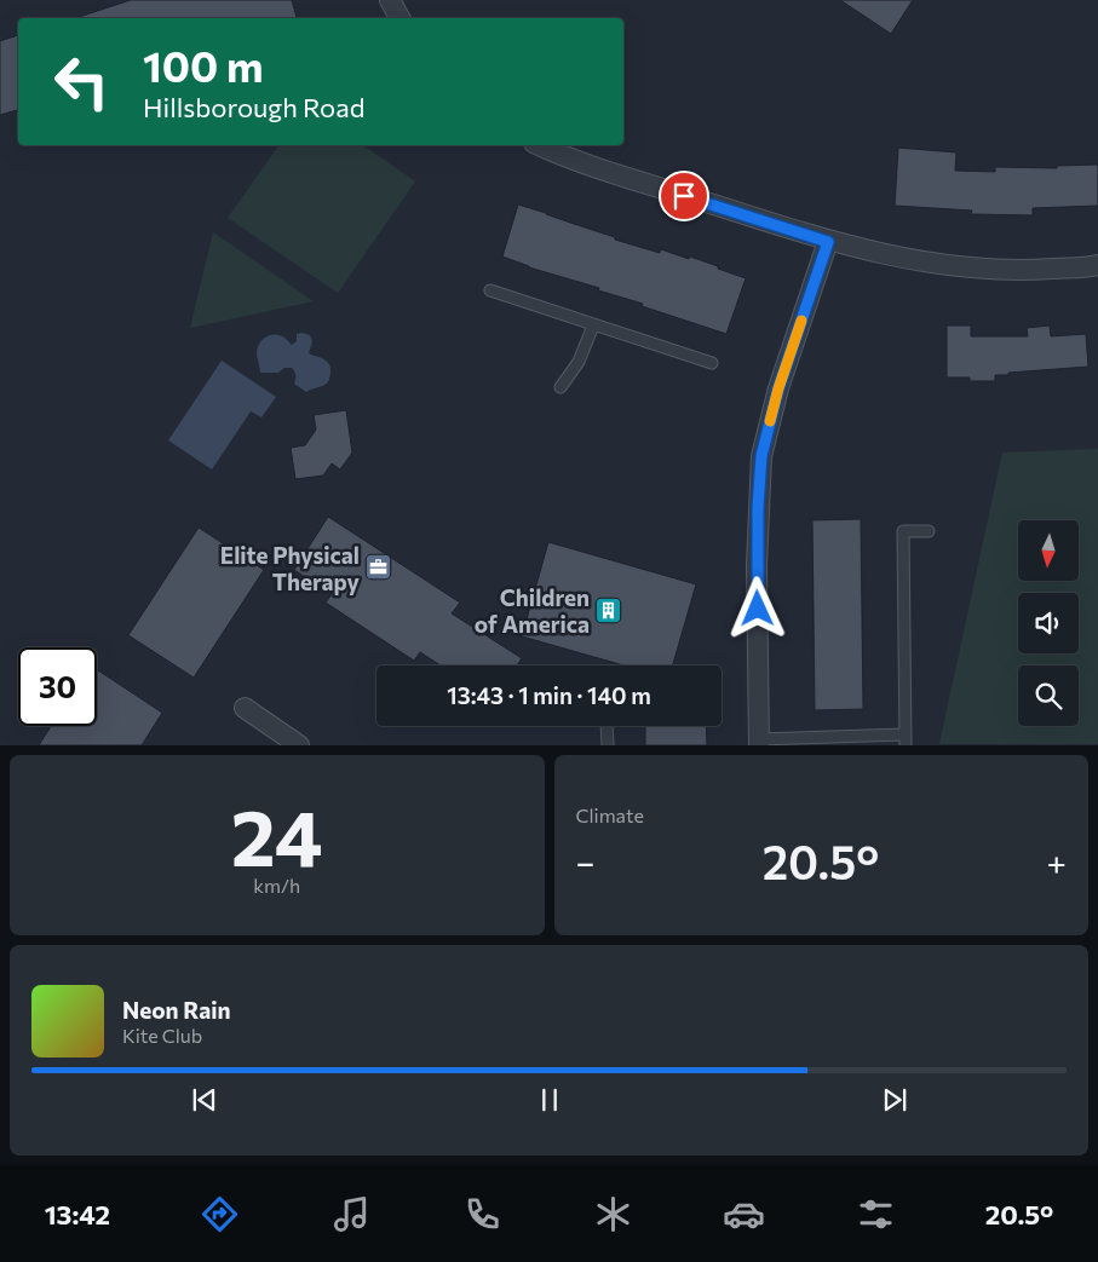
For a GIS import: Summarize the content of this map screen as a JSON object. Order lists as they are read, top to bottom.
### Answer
{
  "places": {
    "office": ["Elite Physical Therapy"],
    "building": ["Children of America"]
  },
  "north": "bottom",
  "page": {
    "turn": ["100 m", "Hillsborough Road"],
    "limit": "30",
    "trip": "13:43 · 1 min · 140 m",
    "tile": [
      ["24", "km/h"],
      "Climate"
    ],
    "heat": ["−", "20.5°", "+"],
    "song": ["Neon Rain", "Kite Club"],
    "tabs": ["13:42", "20.5°"]
  }
}
